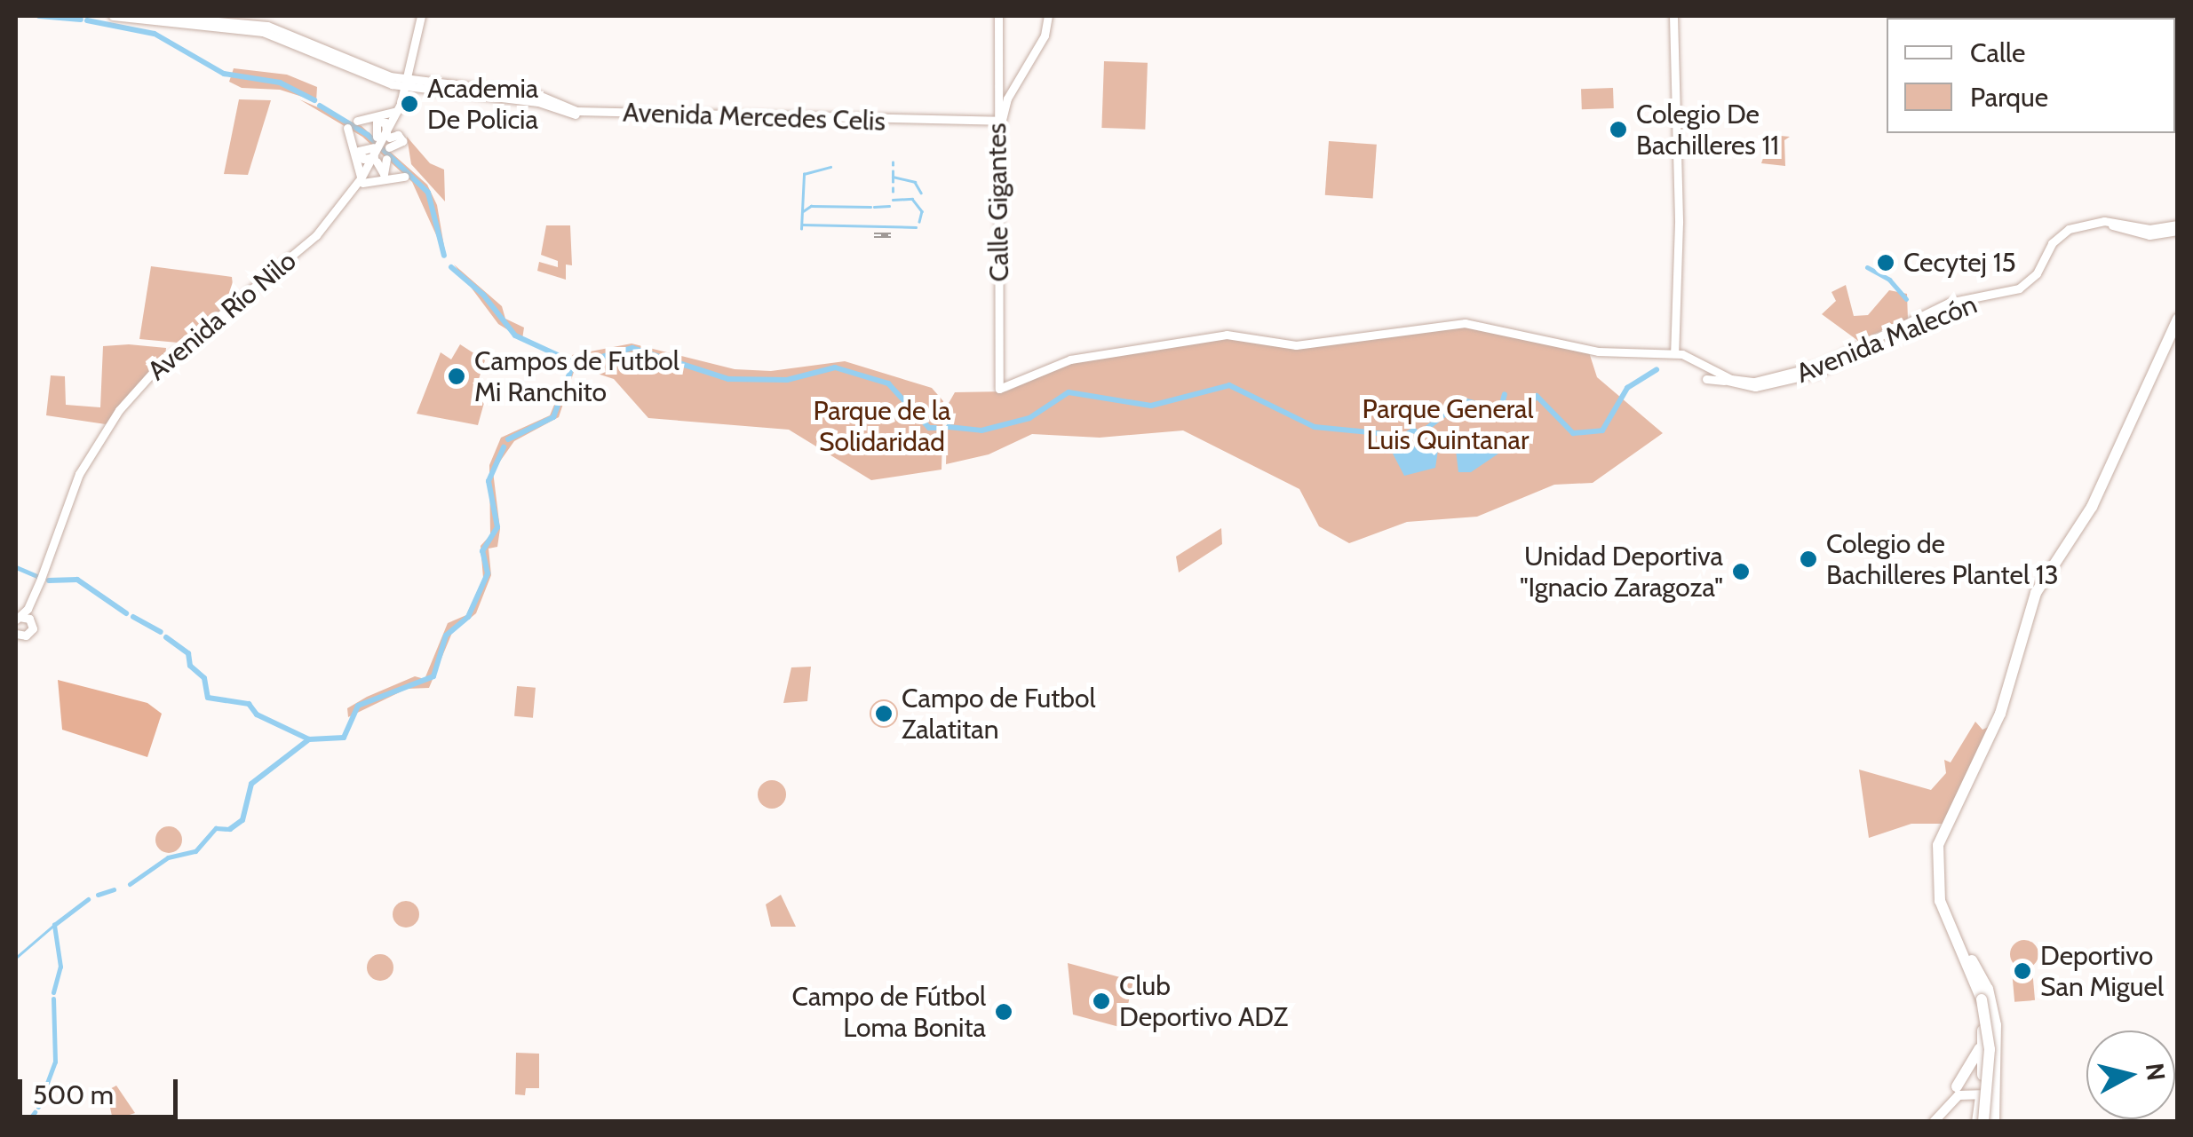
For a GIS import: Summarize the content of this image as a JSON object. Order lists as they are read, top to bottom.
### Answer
{
  "streets": {
    "main road": [
      "Avenida Mercedes Celis",
      "Calle Gigantes",
      "Avenida Río Nilo",
      "Avenida Malecón"
    ]
  },
  "crossings": [
    ["Avenida Mercedes Celis", "Calle Gigantes"],
    ["Avenida Mercedes Celis", "Avenida Río Nilo"],
    ["Calle Gigantes", "Avenida Malecón"]
  ],
  "parks": ["Parque General Luis Quintanar", "Parque de la Solidaridad"],
  "places": [
    "Academia De Policia",
    "Colegio De Bachilleres 11",
    "Cecytej 15",
    "Campos de Futbol Mi Ranchito",
    "Colegio de Bachilleres Plantel 13",
    "Unidad Deportiva \"Ignacio Zaragoza\"",
    "Campo de Futbol Zalatitan",
    "Deportivo San Miguel",
    "Club Deportivo ADZ",
    "Campo de Fútbol Loma Bonita"
  ],
  "legend": ["Calle", "Parque"],
  "scale_bar": "500 m",
  "north": "right"
}
